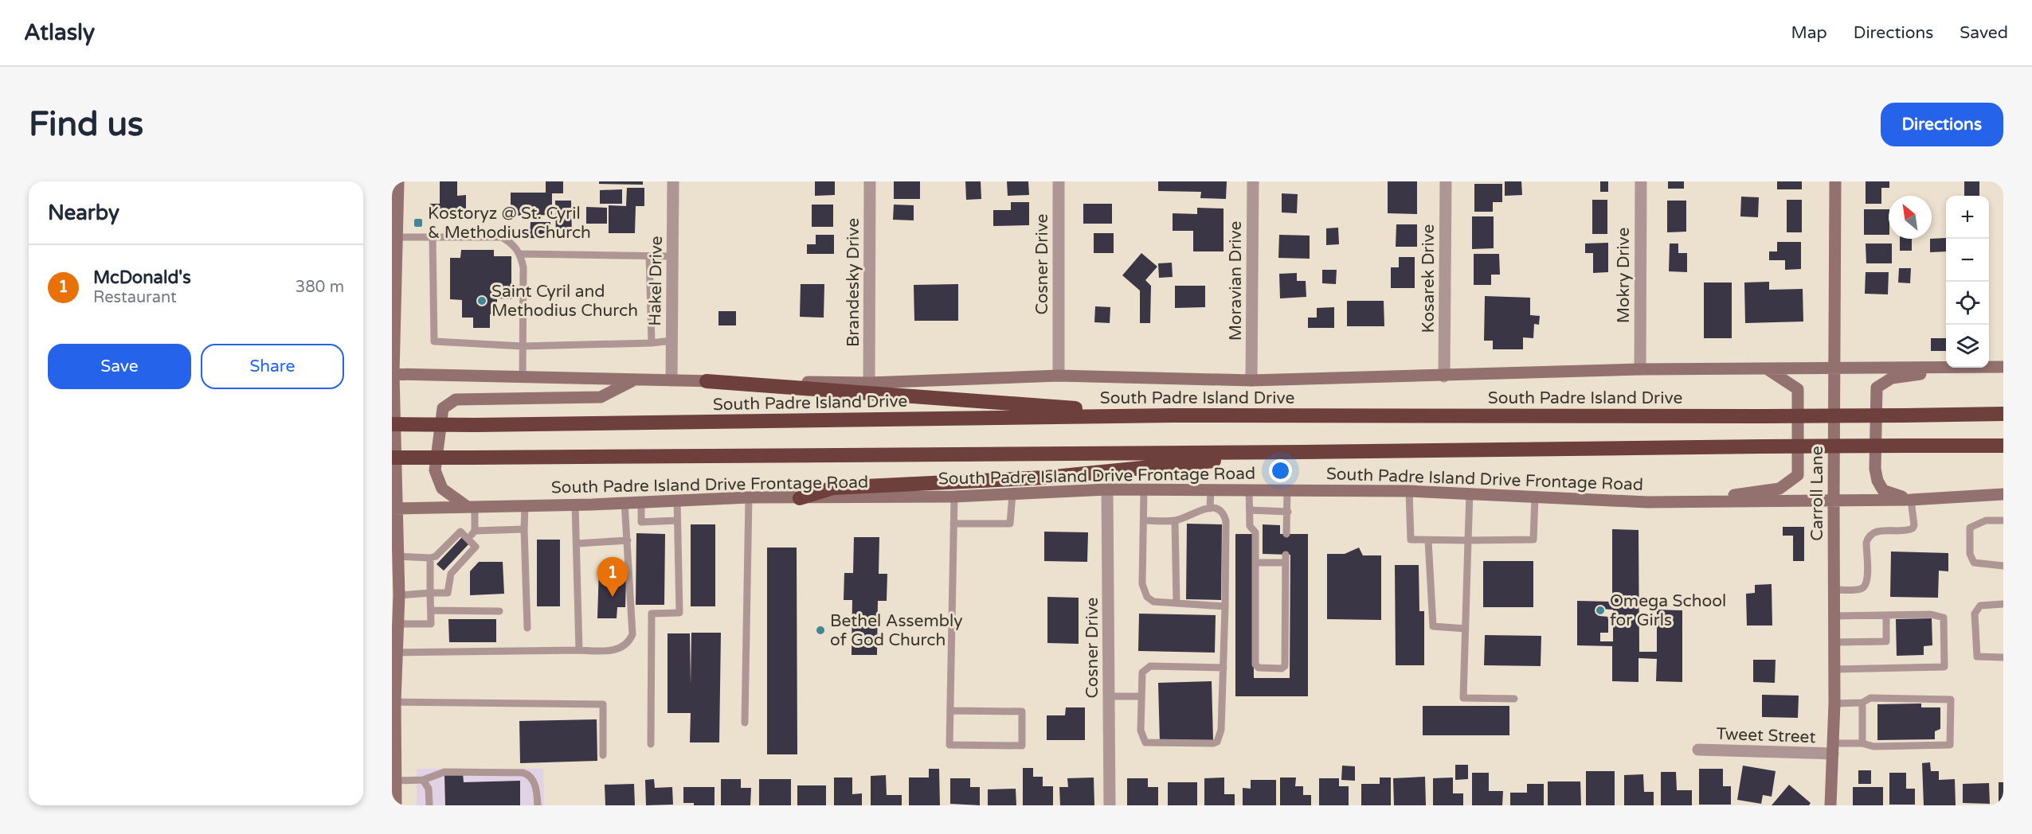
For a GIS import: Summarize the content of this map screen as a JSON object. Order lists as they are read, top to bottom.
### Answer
{
  "streets": {
    "highway": ["South Padre Island Drive"],
    "main road": ["South Padre Island Drive Frontage Road", "Carroll Lane"],
    "street": [
      "Cosner Drive",
      "Mokry Drive",
      "Kosarek Drive",
      "Hakel Drive",
      "Moravian Drive",
      "Brandesky Drive",
      "Tweet Street"
    ]
  },
  "crossings": [
    ["Cosner Drive", "South Padre Island Drive Frontage Road"],
    ["South Padre Island Drive Frontage Road", "Carroll Lane"],
    ["Carroll Lane", "Tweet Street"]
  ],
  "places": {
    "transit": ["Kostoryz @ St. Cyril & Methodius Church"],
    "other": ["Saint Cyril and Methodius Church", "Omega School for Girls", "Bethel Assembly of God Church"]
  },
  "north": "top left",
  "page": {
    "header": "Atlasly",
    "nav": ["Map", "Directions", "Saved"],
    "buttons": [
      "Directions",
      ["Save", "Share"]
    ],
    "title": "Find us",
    "heading": "Nearby",
    "map_buttons": ["+", "−"],
    "list": [
      {
        "mark": "1",
        "name": "McDonald's",
        "note": "Restaurant",
        "value": "380 m"
      }
    ],
    "pins": "1"
  }
}
